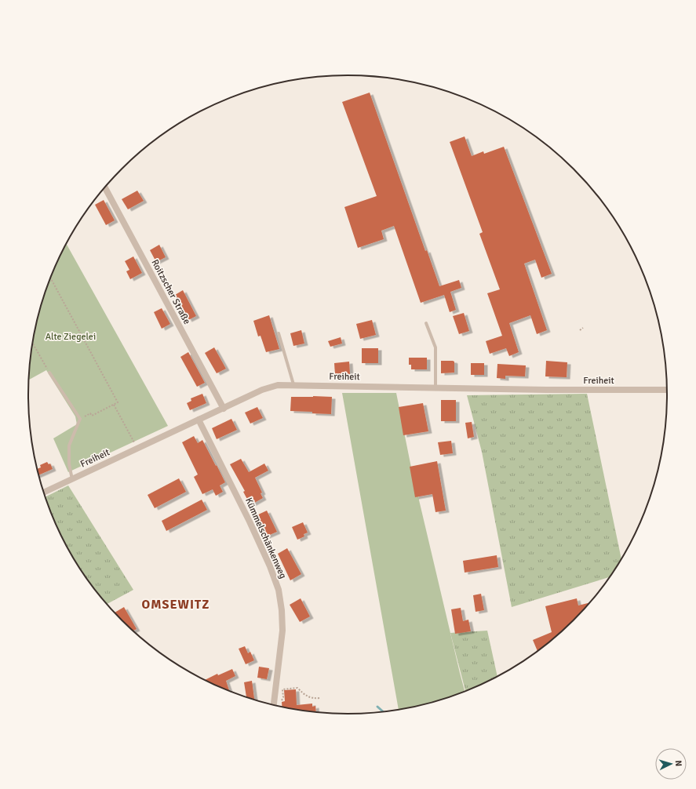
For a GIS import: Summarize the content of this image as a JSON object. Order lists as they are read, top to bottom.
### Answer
{
  "streets": {
    "street": ["Roitzscher Straße", "Freiheit", "Kümmelschänkenweg"]
  },
  "crossings": [
    ["Roitzscher Straße", "Freiheit"],
    ["Freiheit", "Kümmelschänkenweg"]
  ],
  "districts": ["OMSEWITZ"],
  "parks": ["Alte Ziegelei"],
  "north": "right"
}
